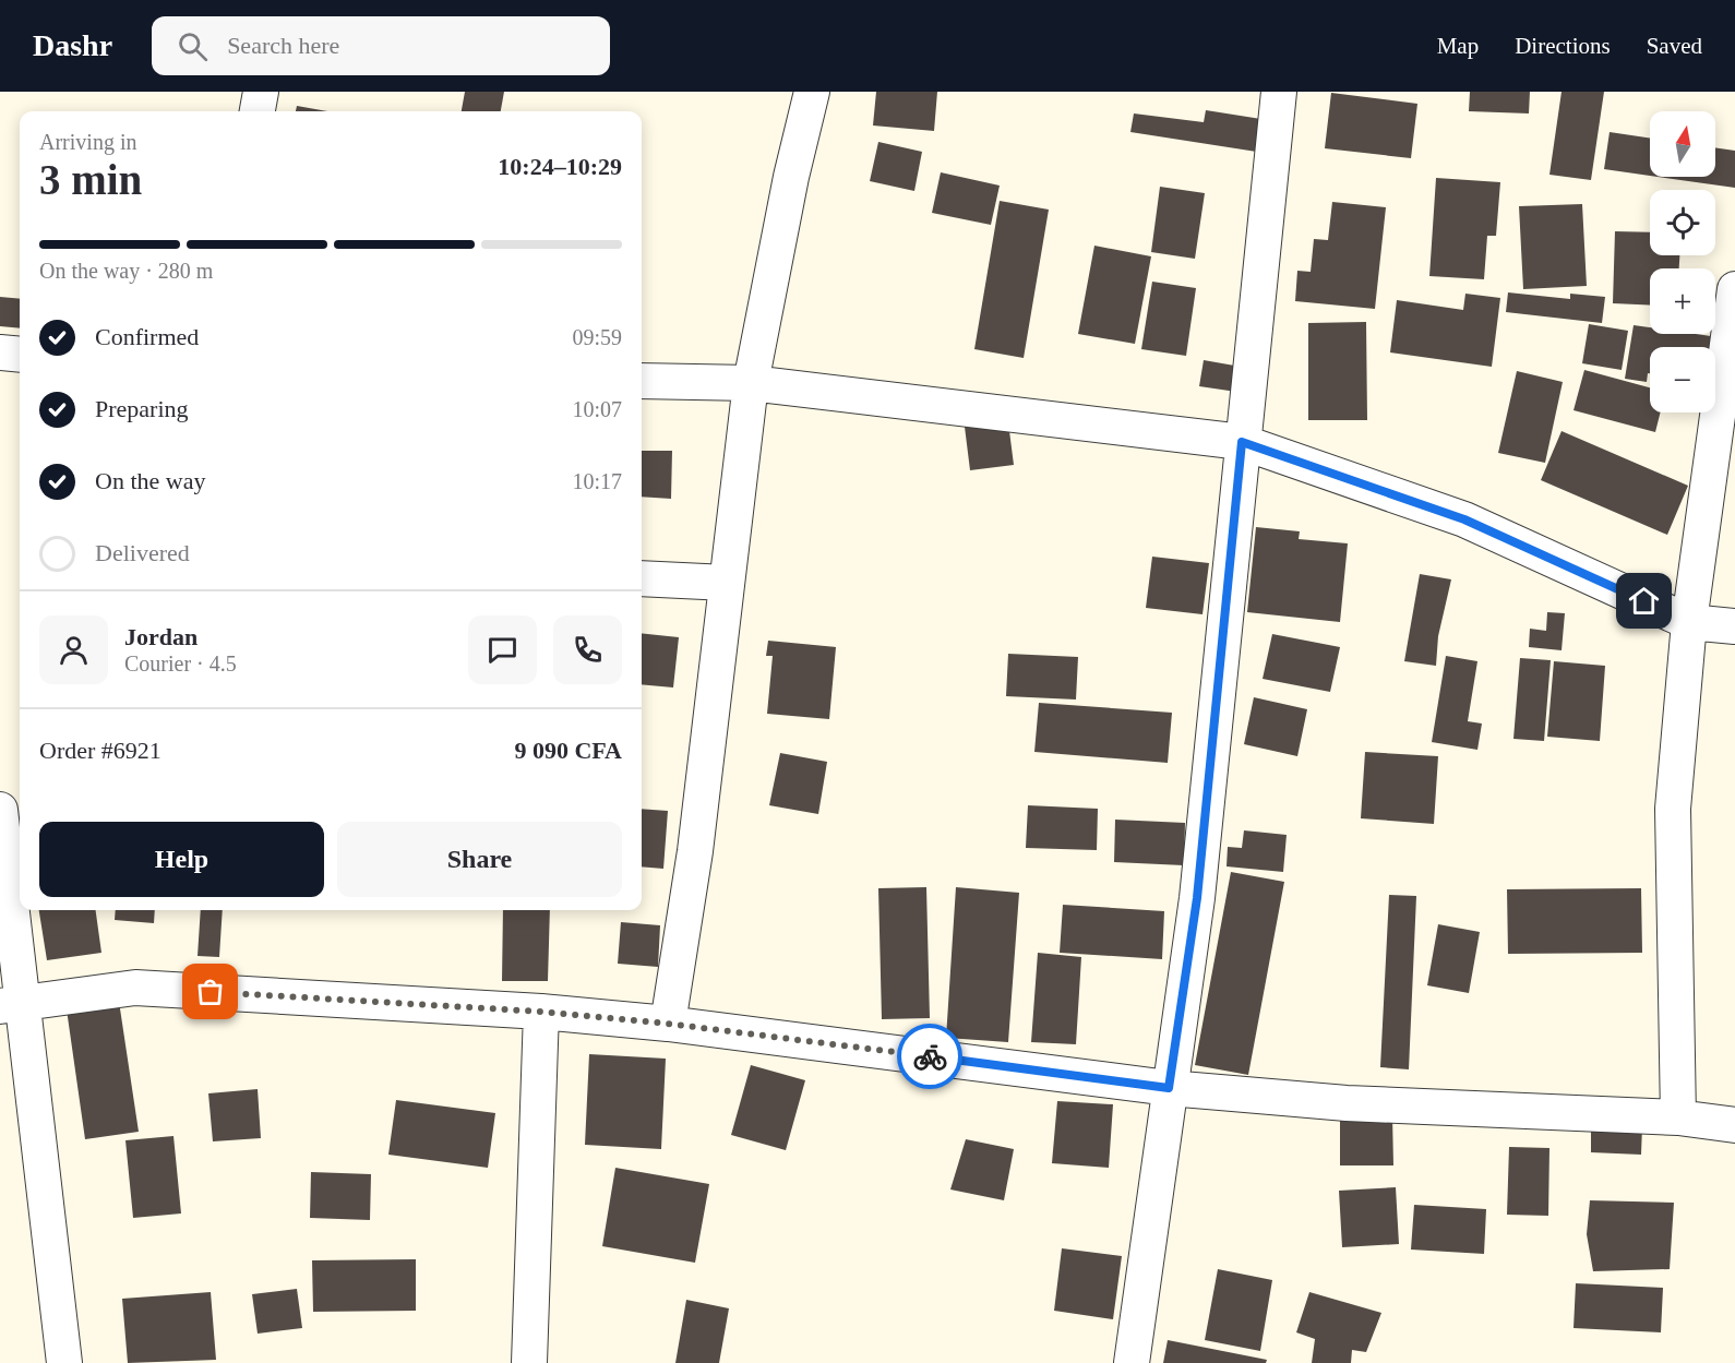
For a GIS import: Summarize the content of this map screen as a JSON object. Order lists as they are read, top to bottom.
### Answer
{
  "north": "top",
  "page": {
    "header": "Dashr",
    "search": "Search here",
    "nav": ["Map", "Directions", "Saved"],
    "map_buttons": ["+", "−"],
    "heading": ["3 min", "Arriving in", "10:24–10:29"],
    "panel": [
      "Jordan",
      "Courier · 4.5",
      "Order #6921",
      "9 090 CFA"
    ],
    "bar": "On the way · 280 m",
    "list": [
      ["Confirmed", "09:59"],
      ["Preparing", "10:07"],
      ["On the way", "10:17"],
      "Delivered"
    ],
    "buttons": ["Help", "Share"]
  }
}
